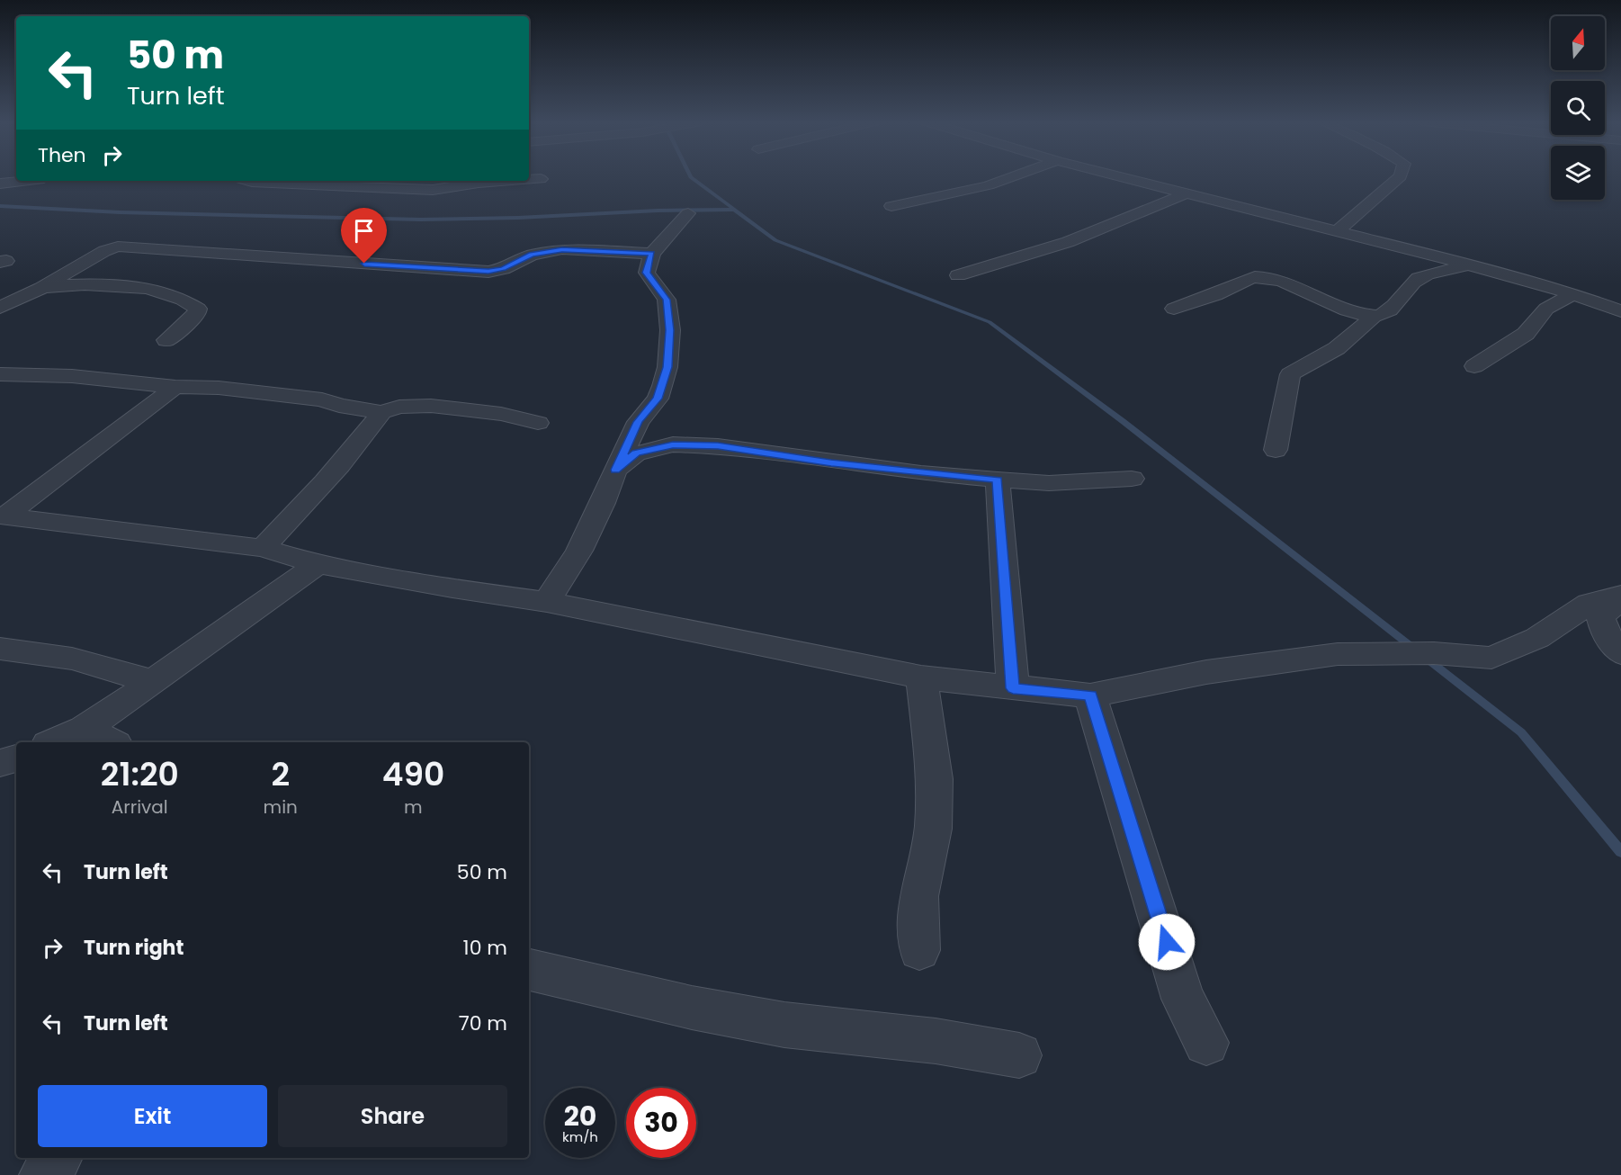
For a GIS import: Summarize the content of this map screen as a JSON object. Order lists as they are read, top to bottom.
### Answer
{
  "north": "top",
  "page": {
    "turn": ["50 m", "Turn left"],
    "then": "Then",
    "eta": [
      "21:20",
      "Arrival",
      "2",
      "min",
      "490",
      "m"
    ],
    "list": [
      {
        "name": "Turn left",
        "value": "50 m"
      },
      {
        "name": "Turn right",
        "value": "10 m"
      },
      {
        "name": "Turn left",
        "value": "70 m"
      }
    ],
    "buttons": ["Exit", "Share"],
    "speed": "20 km/h",
    "limit": "30"
  }
}
